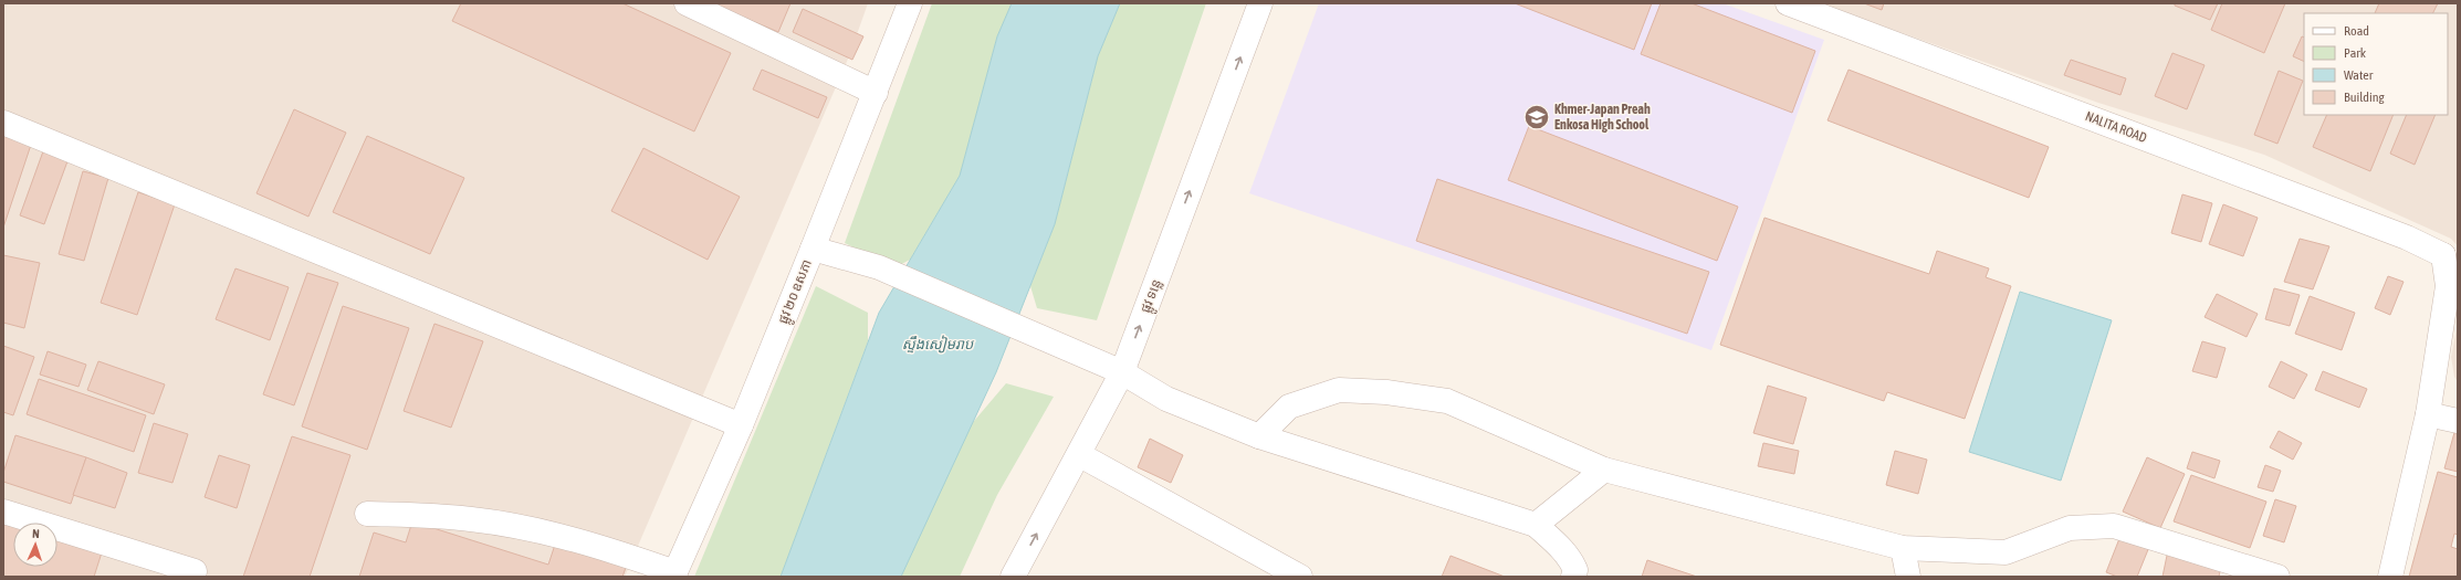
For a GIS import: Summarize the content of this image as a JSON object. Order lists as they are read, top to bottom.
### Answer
{
  "streets": {
    "street": ["NALITA ROAD", "ផ្លូវ ២០ ឧសភា", "ផ្លូវ ទន្លេ"]
  },
  "one_way": ["ផ្លូវ ទន្លេ"],
  "water": ["ស្ទឹងសៀមរាប"],
  "places": {
    "school or university": ["Khmer-Japan Preah Enkosa High School"]
  },
  "legend": [
    "Road",
    "Park",
    "Water",
    "Building"
  ],
  "north": "top"
}
